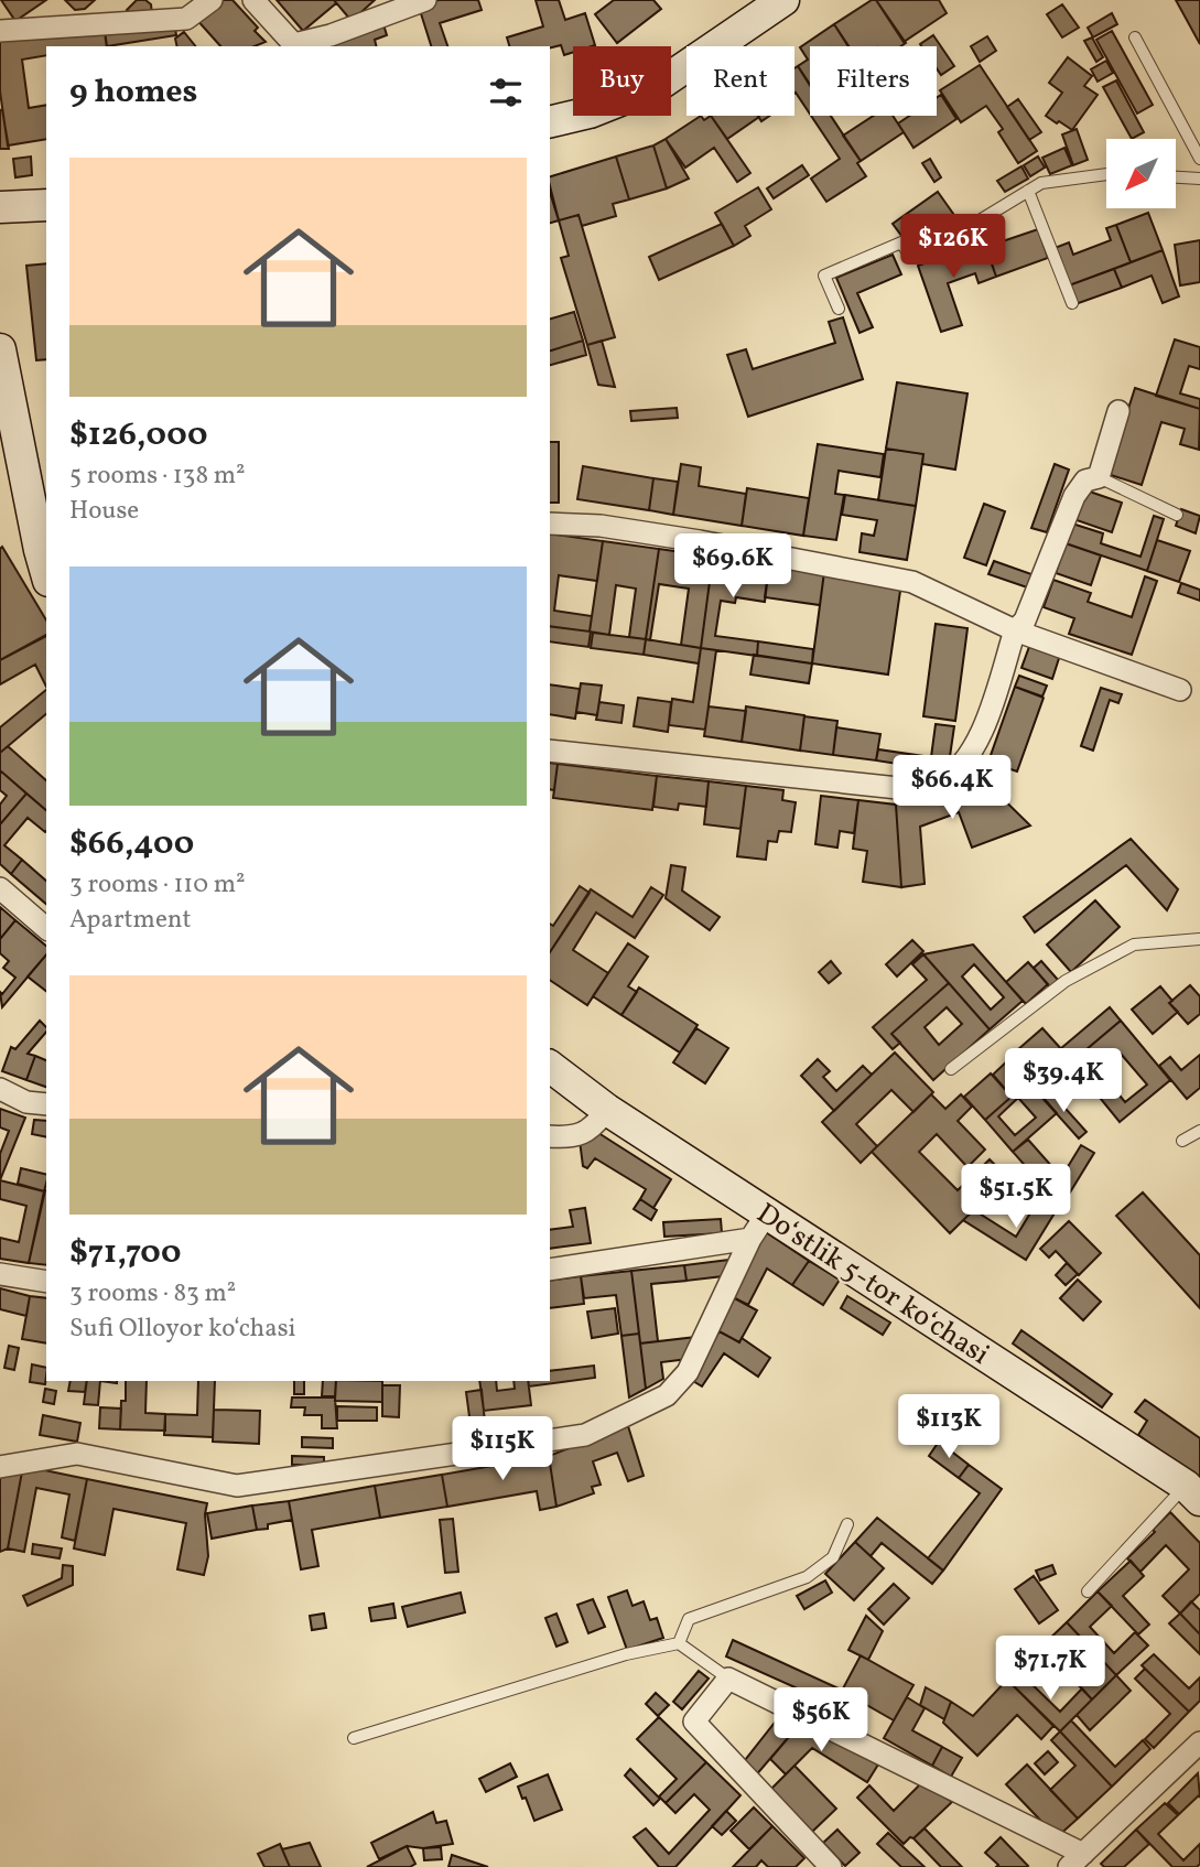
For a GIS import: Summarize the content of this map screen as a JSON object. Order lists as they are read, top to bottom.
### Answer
{
  "streets": {
    "street": ["Doʻstlik 5-tor koʻchasi"]
  },
  "north": "bottom left",
  "page": {
    "chip": ["Buy", "Rent", "Filters"],
    "heading": "9 homes",
    "list": [
      {
        "name": "$126,000",
        "note": "5 rooms · 138 m² · House"
      },
      {
        "name": "$66,400",
        "note": "3 rooms · 110 m² · Apartment"
      },
      {
        "name": "$71,700",
        "note": "3 rooms · 83 m² · Sufi Olloyor koʻchasi"
      }
    ],
    "price": [
      "$126K",
      "$69.6K",
      "$66.4K",
      "$39.4K",
      "$51.5K",
      "$113K",
      "$115K",
      "$71.7K",
      "$56K"
    ]
  }
}
